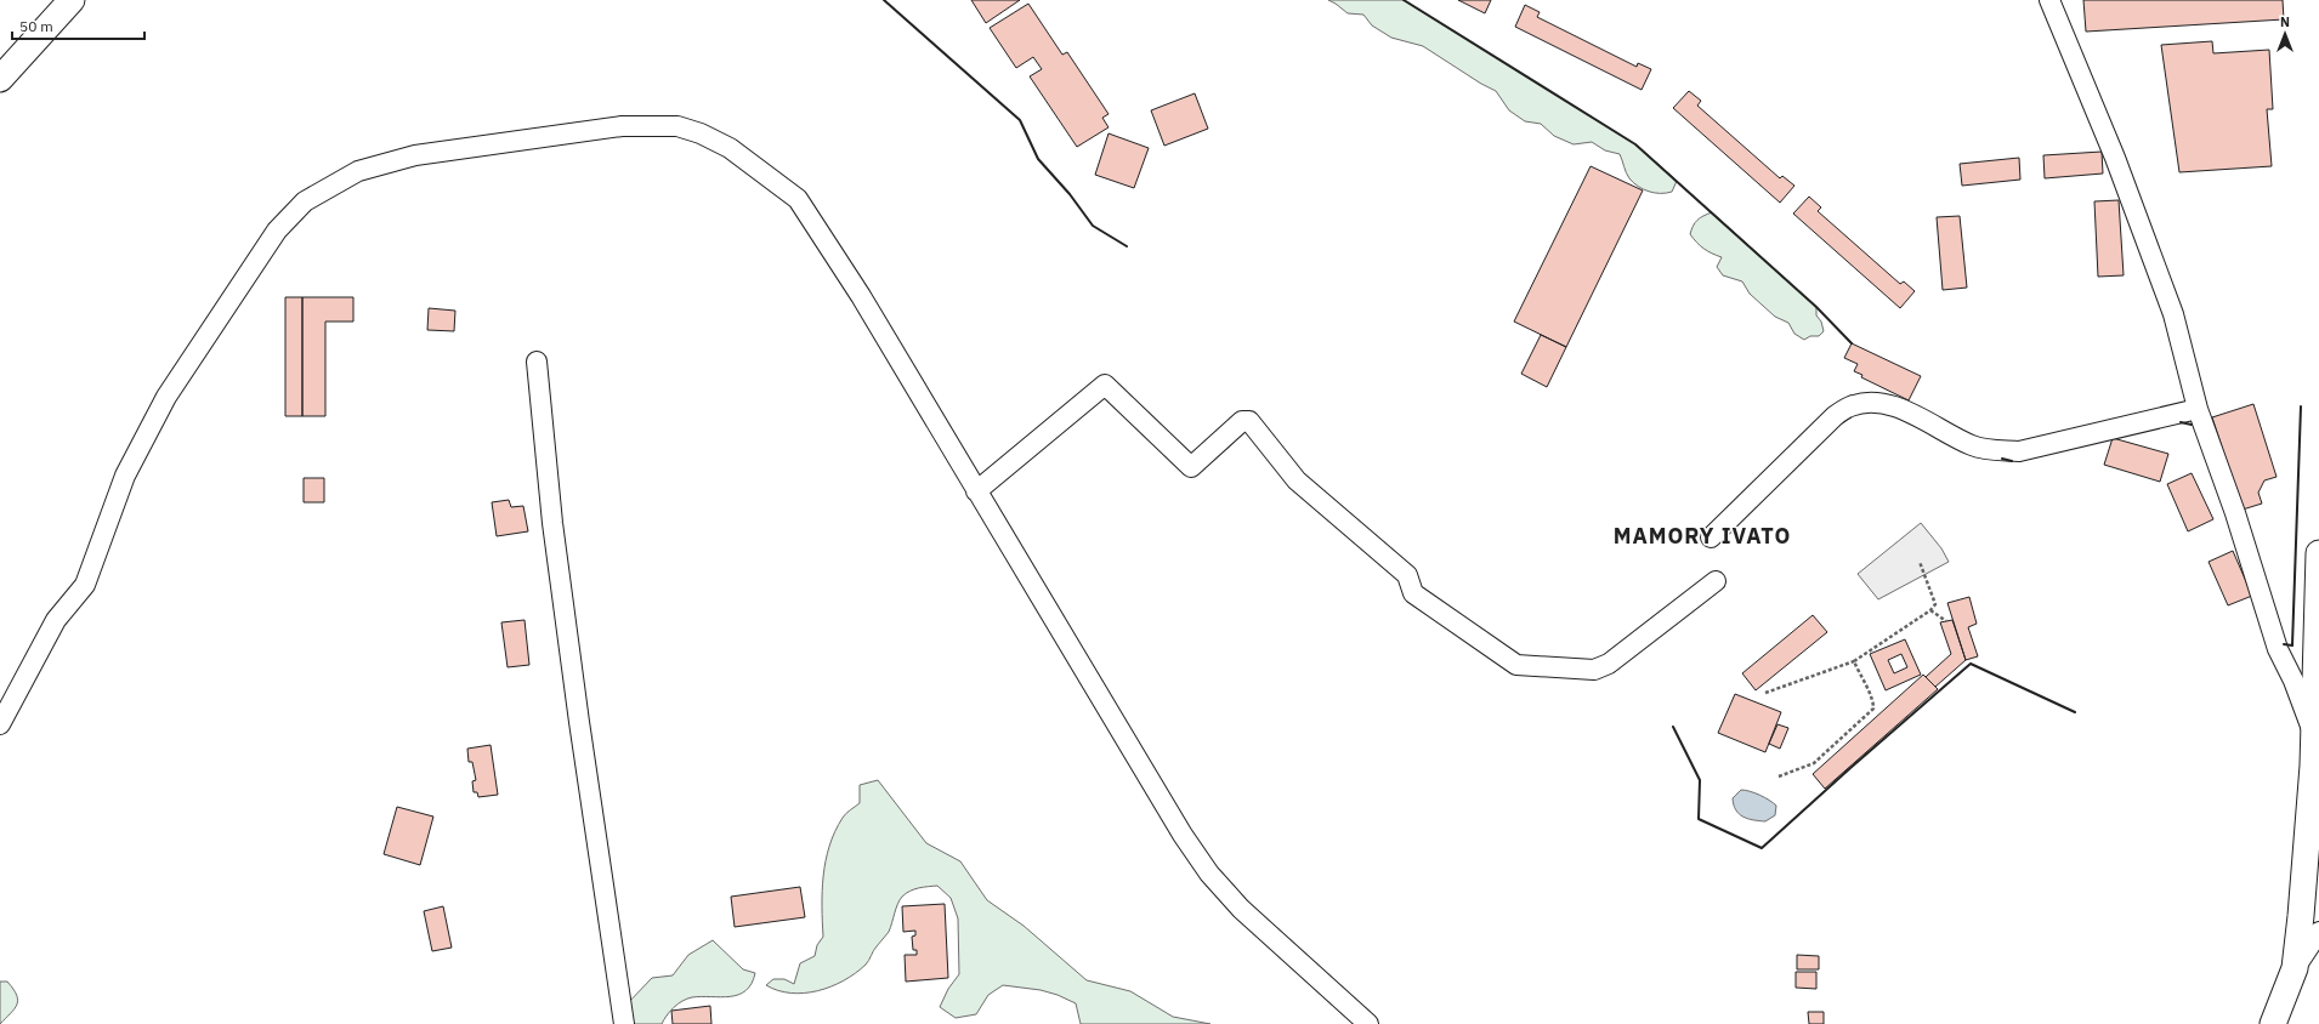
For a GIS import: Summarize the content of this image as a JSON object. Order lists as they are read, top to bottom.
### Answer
{
  "districts": ["MAMORY IVATO"],
  "scale_bar": "50 m",
  "north": "top"
}
